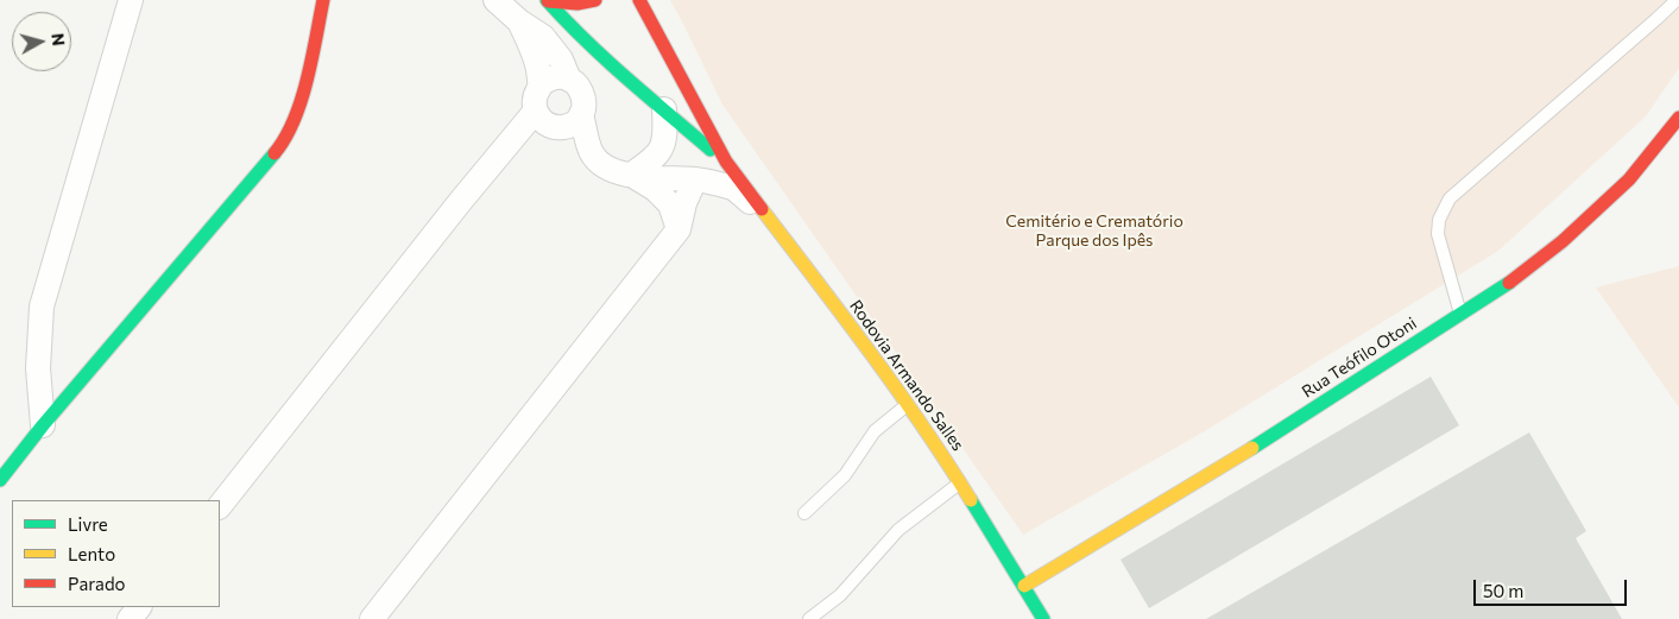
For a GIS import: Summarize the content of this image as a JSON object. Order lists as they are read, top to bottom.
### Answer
{
  "streets": {
    "street": ["Rua Teófilo Otoni", "Rodovia Armando Salles"]
  },
  "crossings": [
    ["Rua Teófilo Otoni", "Rodovia Armando Salles"]
  ],
  "parks": ["Cemitério e Crematório Parque dos Ipês"],
  "legend": ["Livre", "Lento", "Parado"],
  "scale_bar": "50 m",
  "north": "right"
}
